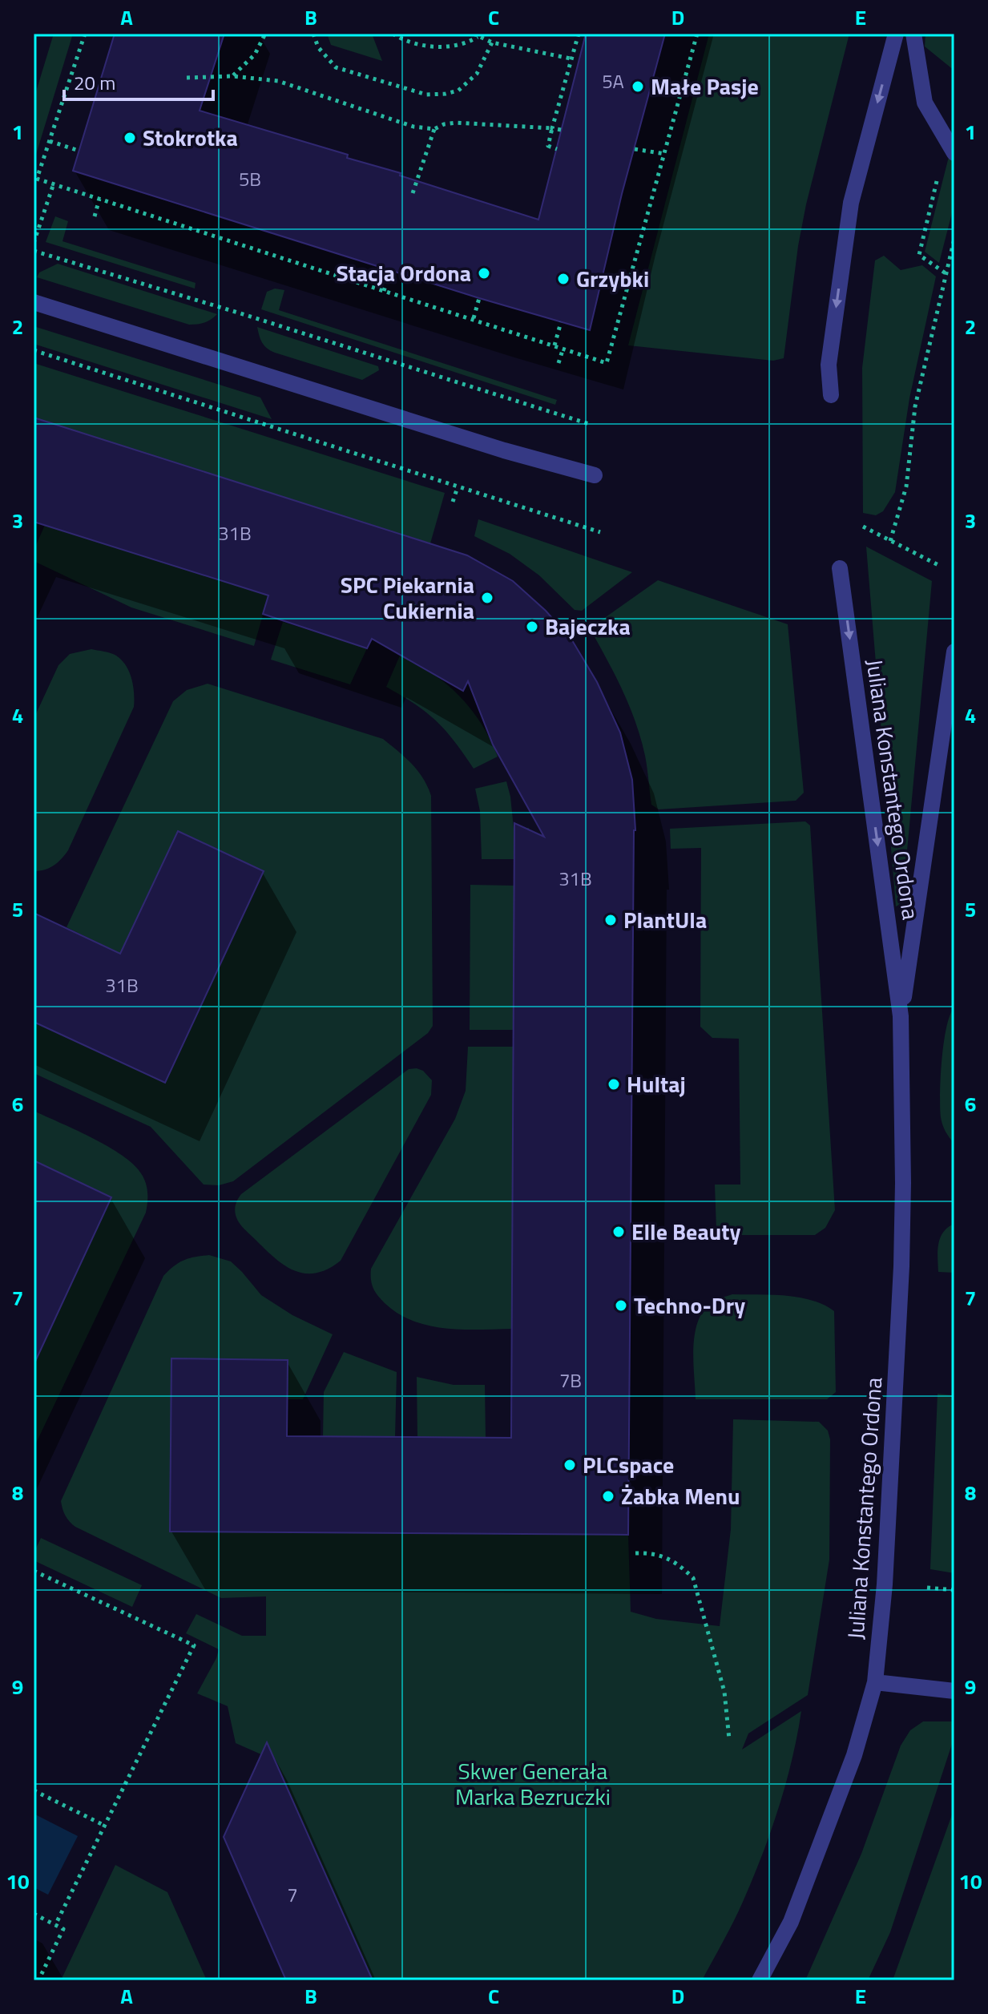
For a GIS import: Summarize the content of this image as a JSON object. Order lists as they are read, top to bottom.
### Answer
{
  "streets": {
    "street": ["Juliana Konstantego Ordona"]
  },
  "parks": ["Skwer Generała Marka Bezruczki"],
  "places": [
    "Małe Pasje",
    "Stokrotka",
    "Stacja Ordona",
    "Grzybki",
    "SPC Piekarnia Cukiernia",
    "Bajeczka",
    "PlantUla",
    "Hultaj",
    "Elle Beauty",
    "Techno-Dry",
    "PLCspace",
    "Żabka Menu"
  ],
  "house_numbers": [
    "5A",
    "5B",
    "31B",
    "31B",
    "31B",
    "7B",
    "7"
  ],
  "scale_bar": "20 m",
  "grid": {
    "columns": [
      "A",
      "B",
      "C",
      "D",
      "E"
    ],
    "rows": [
      "1",
      "2",
      "3",
      "4",
      "5",
      "6",
      "7",
      "8",
      "9",
      "10"
    ]
  }
}
